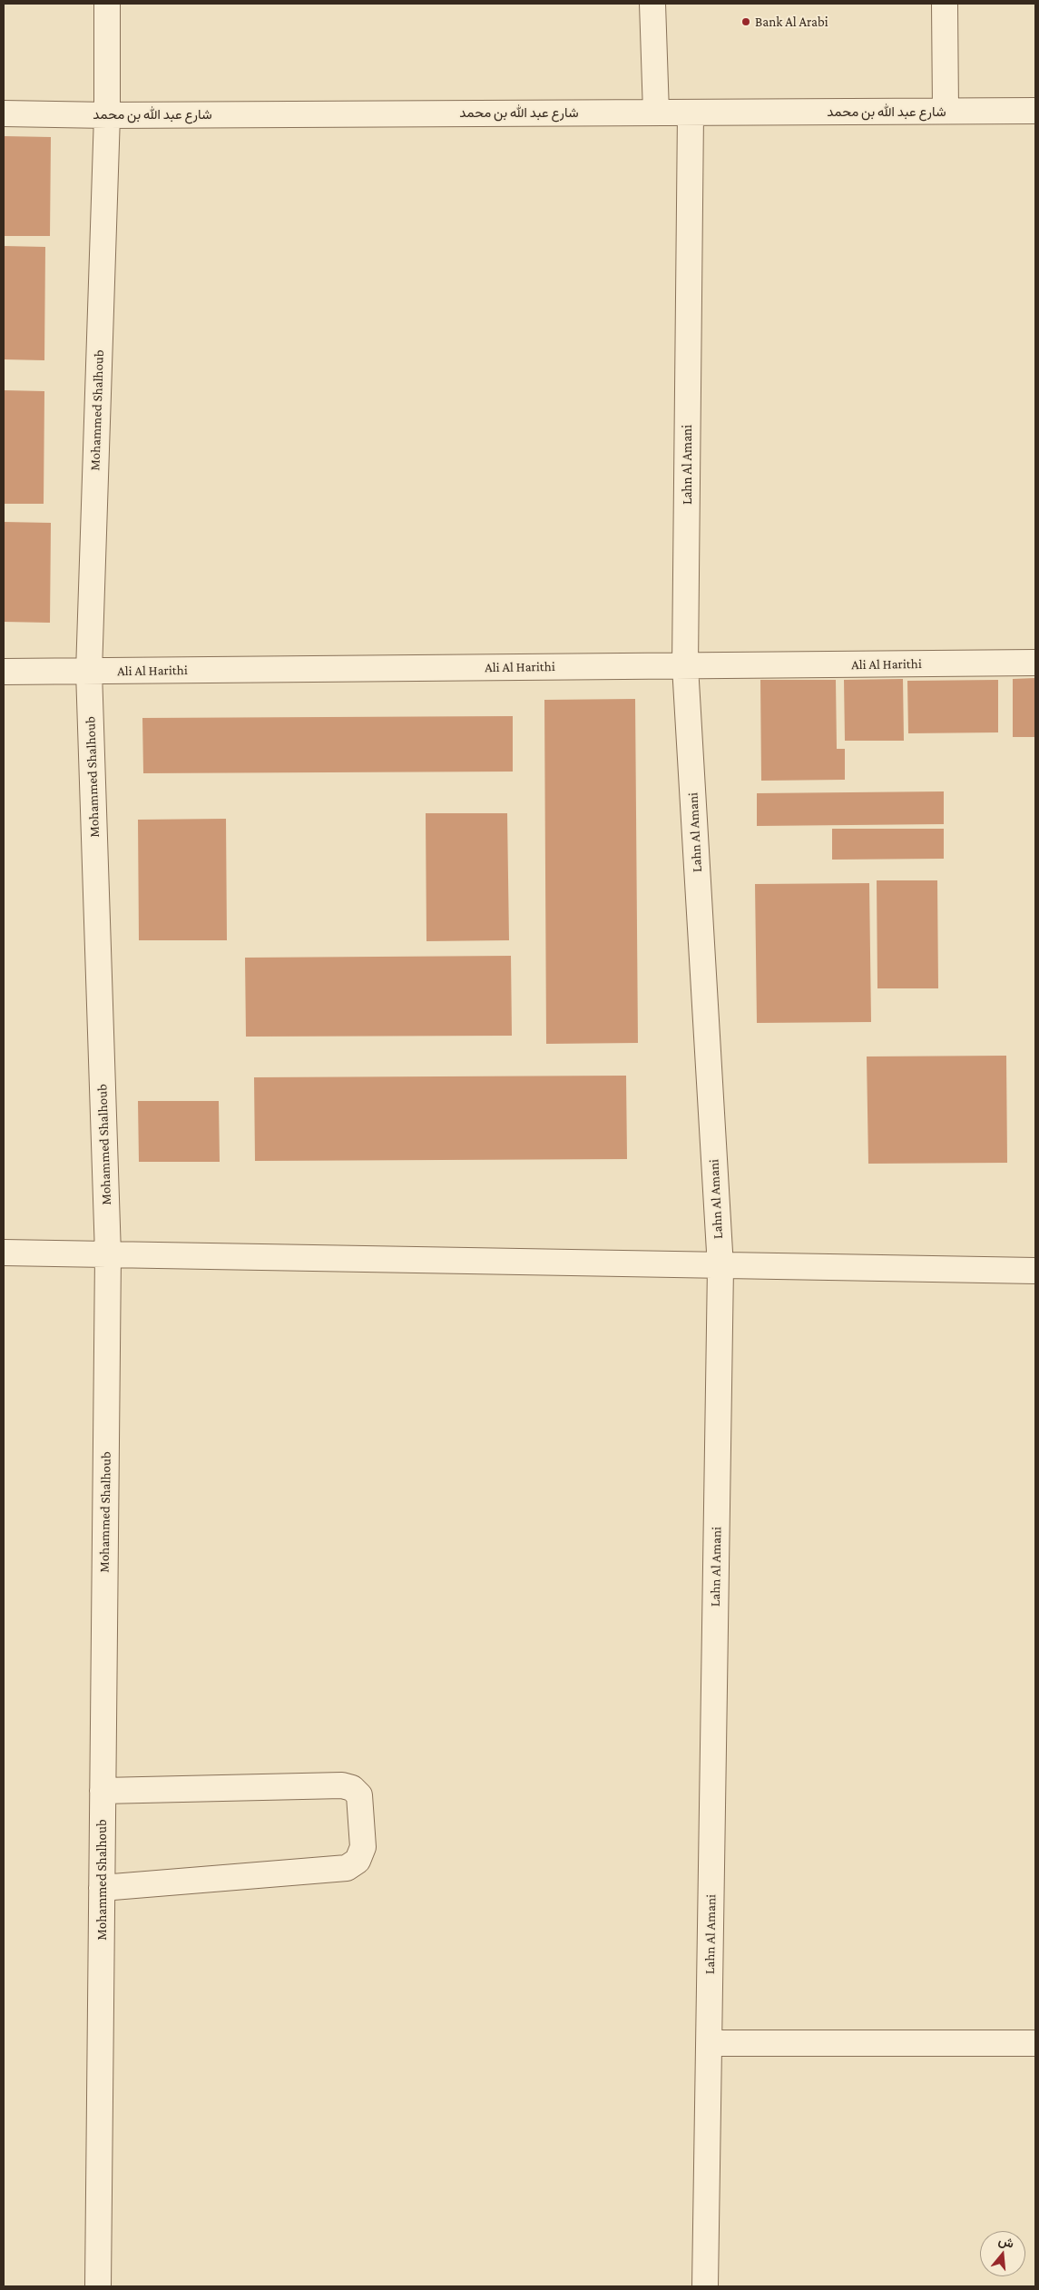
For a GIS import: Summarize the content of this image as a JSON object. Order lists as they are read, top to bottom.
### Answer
{
  "streets": {
    "street": [
      "شارع عبد الله بن محمد",
      "Mohammed Shalhoub",
      "Lahn Al Amani",
      "Ali Al Harithi"
    ]
  },
  "crossings": [
    ["شارع عبد الله بن محمد", "Mohammed Shalhoub"],
    ["شارع عبد الله بن محمد", "Lahn Al Amani"],
    ["Mohammed Shalhoub", "Ali Al Harithi"],
    ["Lahn Al Amani", "Ali Al Harithi"]
  ],
  "places": ["Bank Al Arabi"],
  "north": "top"
}
